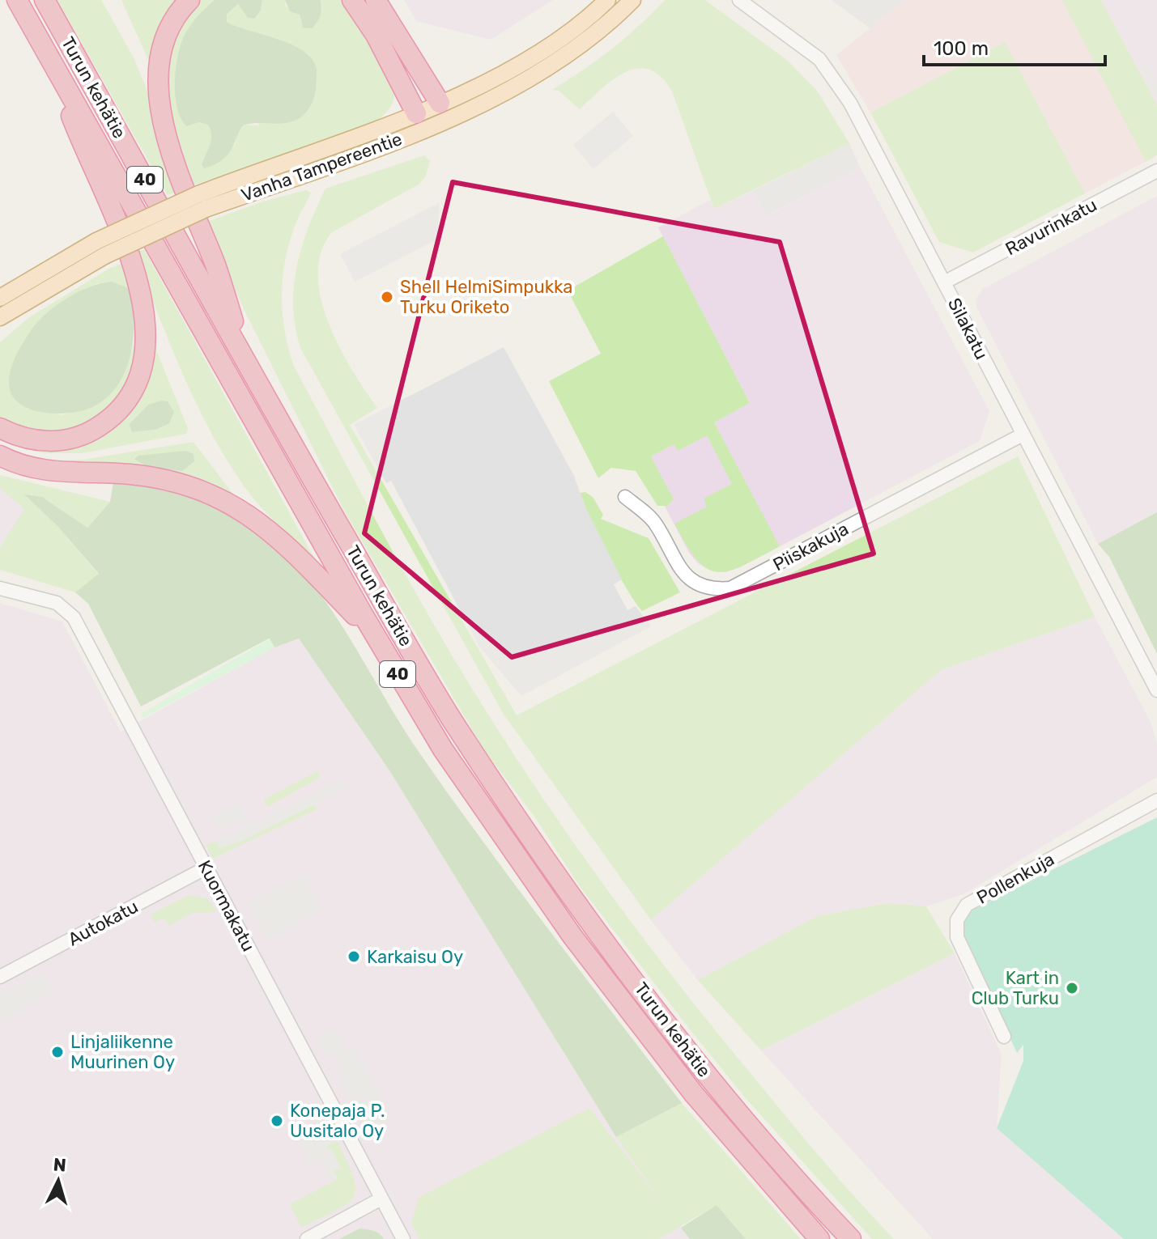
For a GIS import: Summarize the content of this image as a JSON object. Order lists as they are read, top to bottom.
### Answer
{
  "streets": {
    "highway": ["Turun kehätie", "40"],
    "main road": ["Vanha Tampereentie"],
    "street": [
      "Ravurinkatu",
      "Silakatu",
      "Piiskakuja",
      "Pollenkuja",
      "Kuormakatu",
      "Autokatu"
    ]
  },
  "crossings": [
    ["Ravurinkatu", "Silakatu"],
    ["Silakatu", "Piiskakuja"],
    ["Kuormakatu", "Autokatu"]
  ],
  "places": [
    "Shell HelmiSimpukka Turku Oriketo",
    "Karkaisu Oy",
    "Kart in Club Turku",
    "Linjaliikenne Muurinen Oy",
    "Konepaja P. Uusitalo Oy"
  ],
  "scale_bar": "100 m",
  "north": "top"
}
